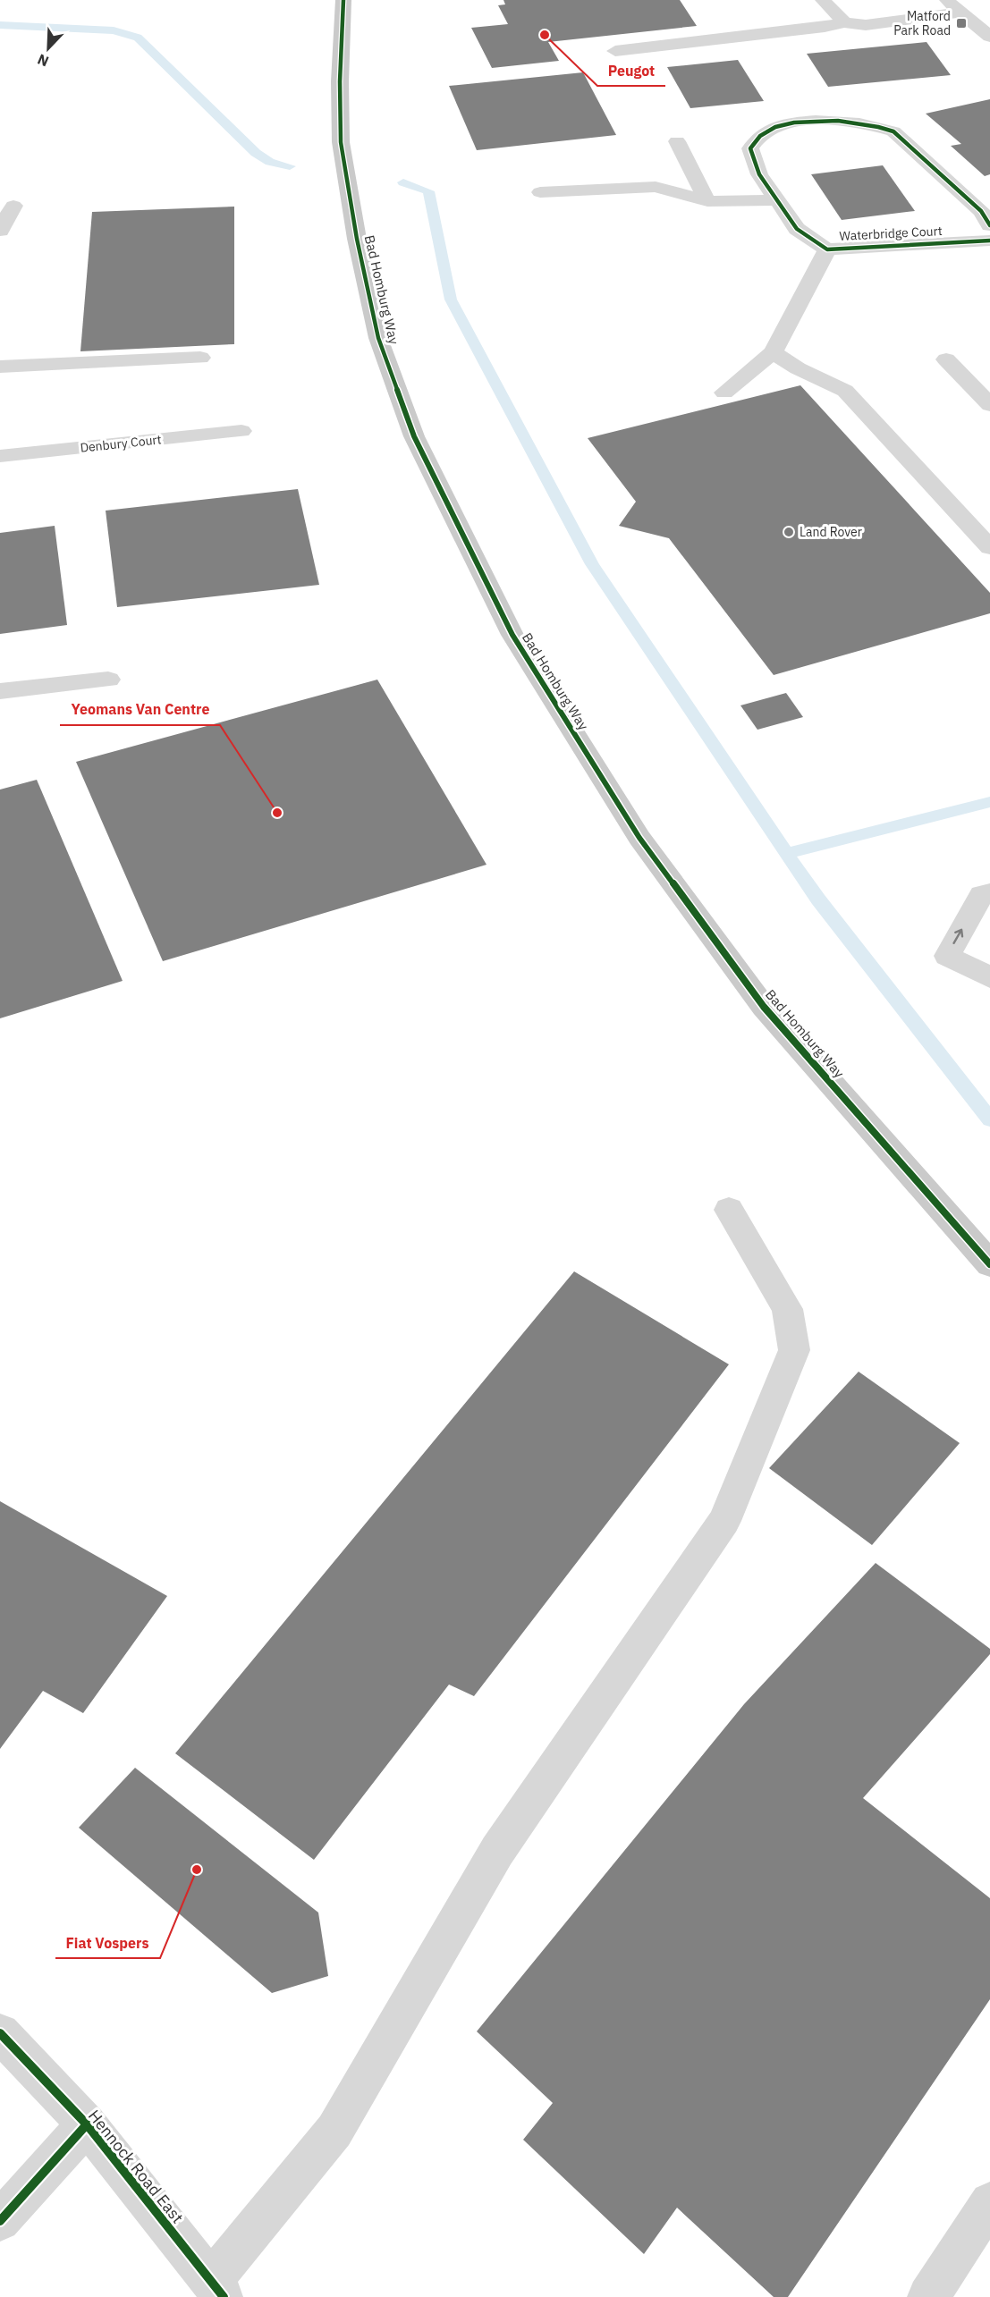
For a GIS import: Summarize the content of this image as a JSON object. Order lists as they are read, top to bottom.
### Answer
{
  "streets": {
    "main road": ["Bad Homburg Way"],
    "street": ["Waterbridge Court", "Denbury Court", "Hennock Road East"]
  },
  "places": {
    "transit": ["Matford Park Road"],
    "other": [
      "Peugot",
      "Land Rover",
      "Yeomans Van Centre",
      "Fiat Vospers"
    ]
  },
  "north": "bottom left"
}
